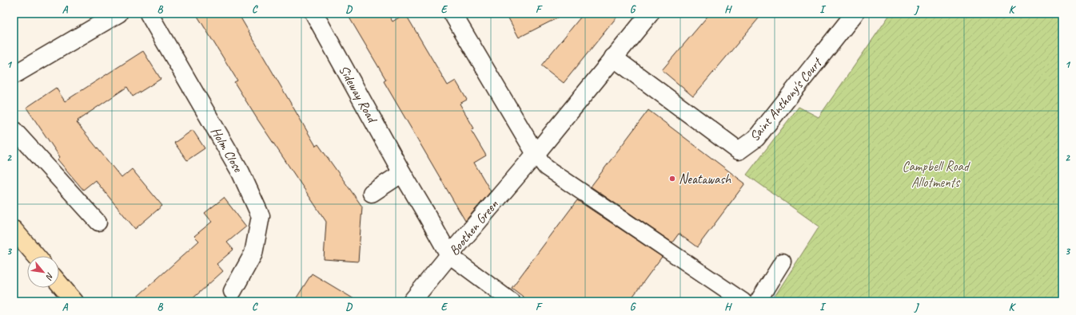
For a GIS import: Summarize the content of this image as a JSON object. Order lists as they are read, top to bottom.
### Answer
{
  "streets": {
    "street": [
      "Sideway Road",
      "Saint Anthony's Court",
      "Holm Close",
      "Boothen Green"
    ]
  },
  "crossings": [
    ["Sideway Road", "Boothen Green"],
    ["Saint Anthony's Court", "Boothen Green"]
  ],
  "parks": ["Campbell Road Allotments"],
  "places": ["Neatawash"],
  "north": "bottom right",
  "grid": {
    "columns": [
      "A",
      "B",
      "C",
      "D",
      "E",
      "F",
      "G",
      "H",
      "I",
      "J",
      "K"
    ],
    "rows": ["1", "2", "3"]
  }
}
